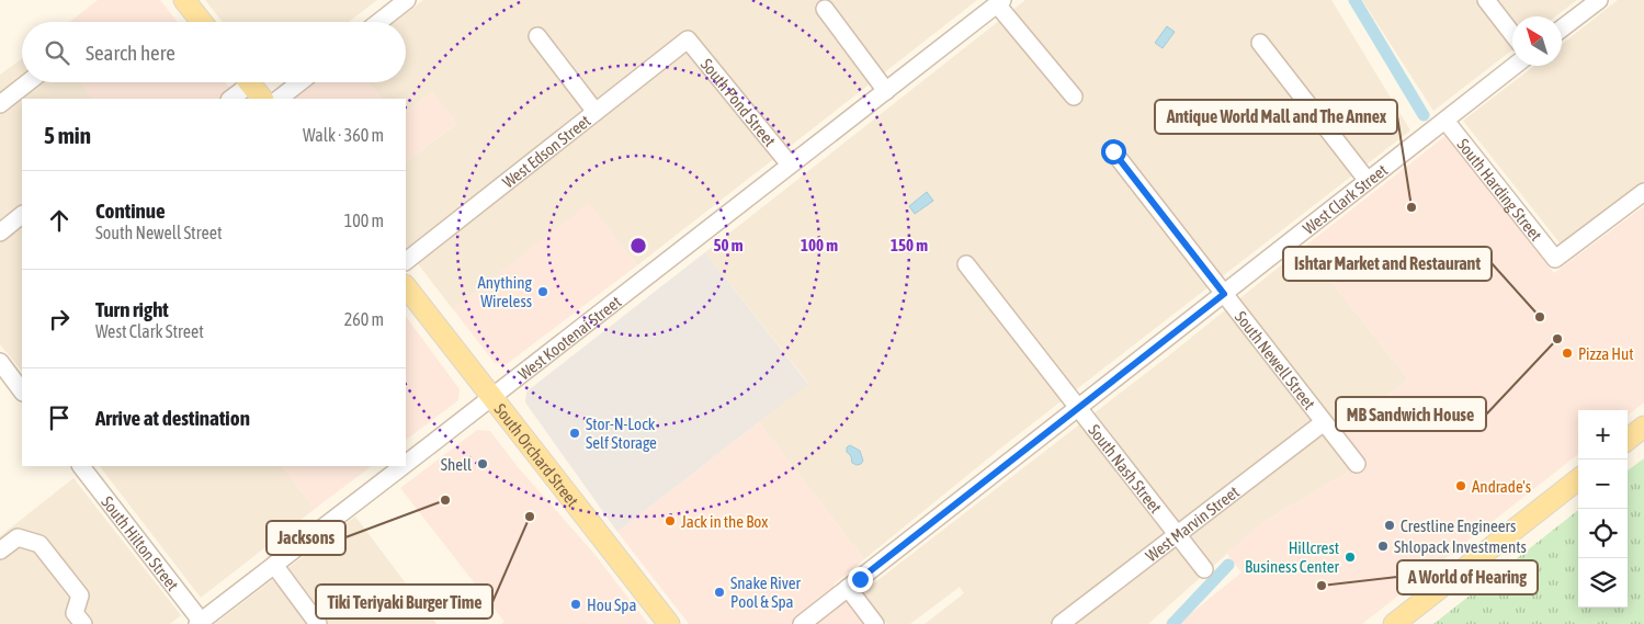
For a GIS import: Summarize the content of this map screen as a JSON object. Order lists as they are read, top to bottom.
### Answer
{
  "streets": {
    "main road": ["South Orchard Street"],
    "street": [
      "South Pond Street",
      "West Edson Street",
      "South Harding Street",
      "West Clark Street",
      "West Kootenai Street",
      "South Newell Street",
      "South Nash Street",
      "West Marvin Street",
      "South Hilton Street"
    ]
  },
  "crossings": [
    ["South Pond Street", "West Edson Street"],
    ["South Pond Street", "West Kootenai Street"],
    ["South Harding Street", "West Clark Street"],
    ["West Clark Street", "South Newell Street"],
    ["West Clark Street", "South Nash Street"],
    ["West Kootenai Street", "South Orchard Street"],
    ["West Kootenai Street", "South Hilton Street"],
    ["South Newell Street", "West Marvin Street"],
    ["South Nash Street", "West Marvin Street"]
  ],
  "places": [
    "Antique World Mall and The Annex",
    "Anything Wireless",
    "Ishtar Market and Restaurant",
    "MB Sandwich House",
    "Pizza Hut",
    "Stor-N-Lock Self Storage",
    "Shell",
    "Andrade's",
    "Jacksons",
    "Tiki Teriyaki Burger Time",
    "Jack in the Box",
    "Crestline Engineers",
    "Shlopack Investments",
    "Hillcrest Business Center",
    "A World of Hearing",
    "Snake River Pool & Spa",
    "Hou Spa"
  ],
  "north": "top left",
  "page": {
    "search": "Search here",
    "heading": ["5 min", "Walk · 360 m"],
    "list": [
      ["Continue", "South Newell Street", "100 m"],
      ["Turn right", "West Clark Street", "260 m"],
      "Arrive at destination"
    ],
    "map_buttons": ["+", "−"]
  },
  "rings": ["50 m", "100 m", "150 m"]
}
